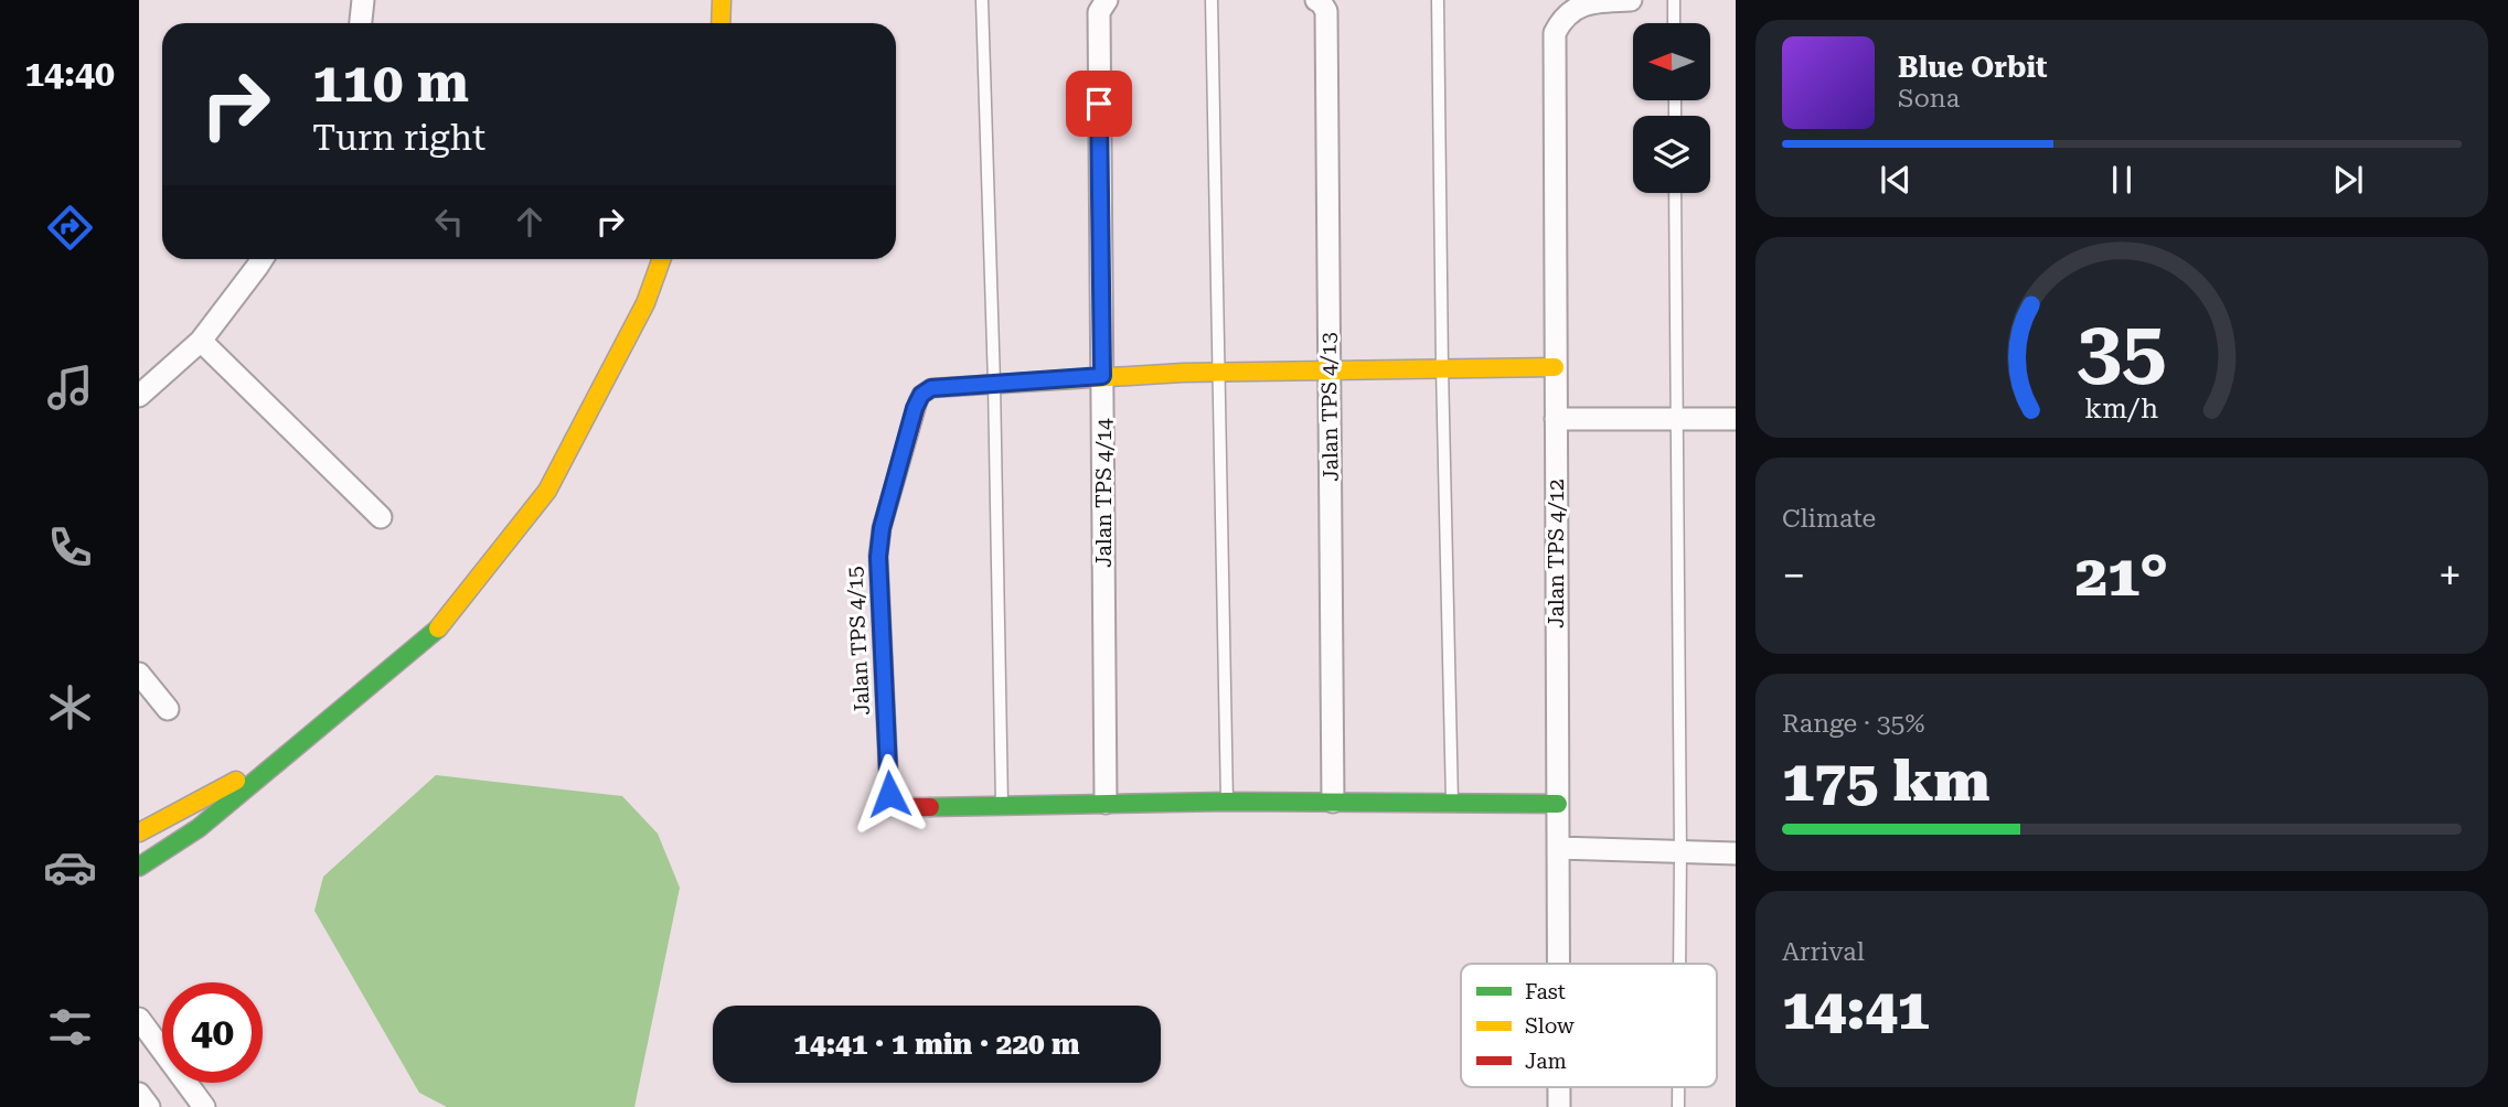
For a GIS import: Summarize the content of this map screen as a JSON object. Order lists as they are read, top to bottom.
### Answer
{
  "streets": {
    "street": [
      "Jalan TPS 4/13",
      "Jalan TPS 4/14",
      "Jalan TPS 4/12",
      "Jalan TPS 4/15"
    ]
  },
  "legend": ["Fast", "Slow", "Jam"],
  "north": "left",
  "page": {
    "tabs": "14:40",
    "turn": ["110 m", "Turn right"],
    "song": ["Blue Orbit", "Sona"],
    "tile": [
      "Climate",
      ["Range · 35%", "175 km"],
      ["Arrival", "14:41"]
    ],
    "heat": ["−", "21°", "+"],
    "limit": "40",
    "trip": "14:41 · 1 min · 220 m",
    "gauge": ["35", "km/h"]
  }
}
